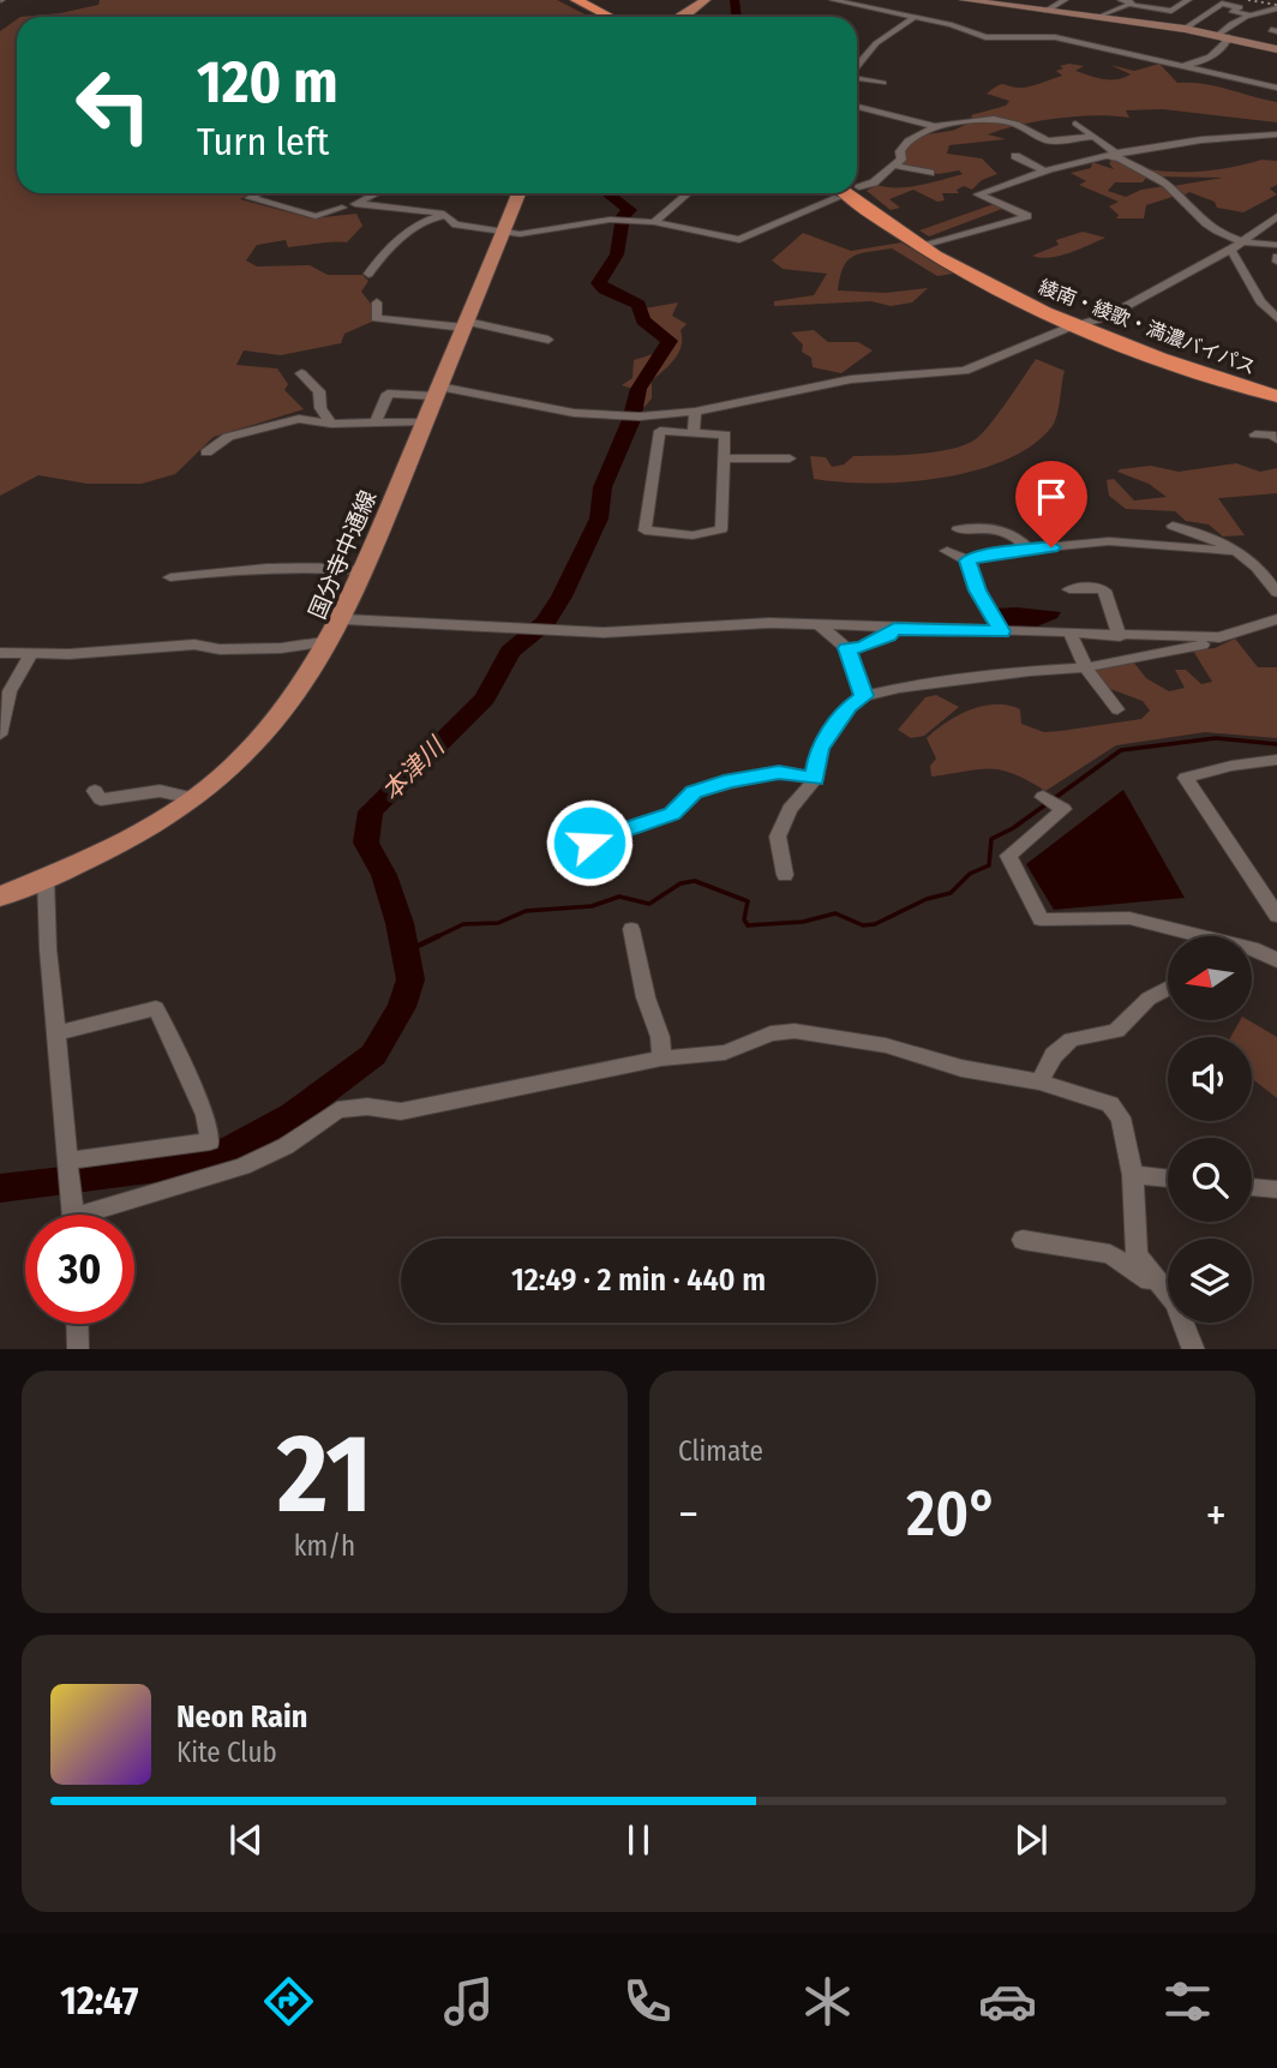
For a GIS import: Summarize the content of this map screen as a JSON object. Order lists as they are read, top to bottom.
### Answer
{
  "streets": {
    "highway": ["綾南・綾歌・満濃バイパス"],
    "main road": ["国分寺中通線"]
  },
  "water": ["本津川"],
  "north": "left",
  "page": {
    "turn": ["120 m", "Turn left"],
    "limit": "30",
    "trip": "12:49 · 2 min · 440 m",
    "tile": [
      ["21", "km/h"],
      "Climate"
    ],
    "heat": ["−", "20°", "+"],
    "song": ["Neon Rain", "Kite Club"],
    "tabs": "12:47"
  }
}
